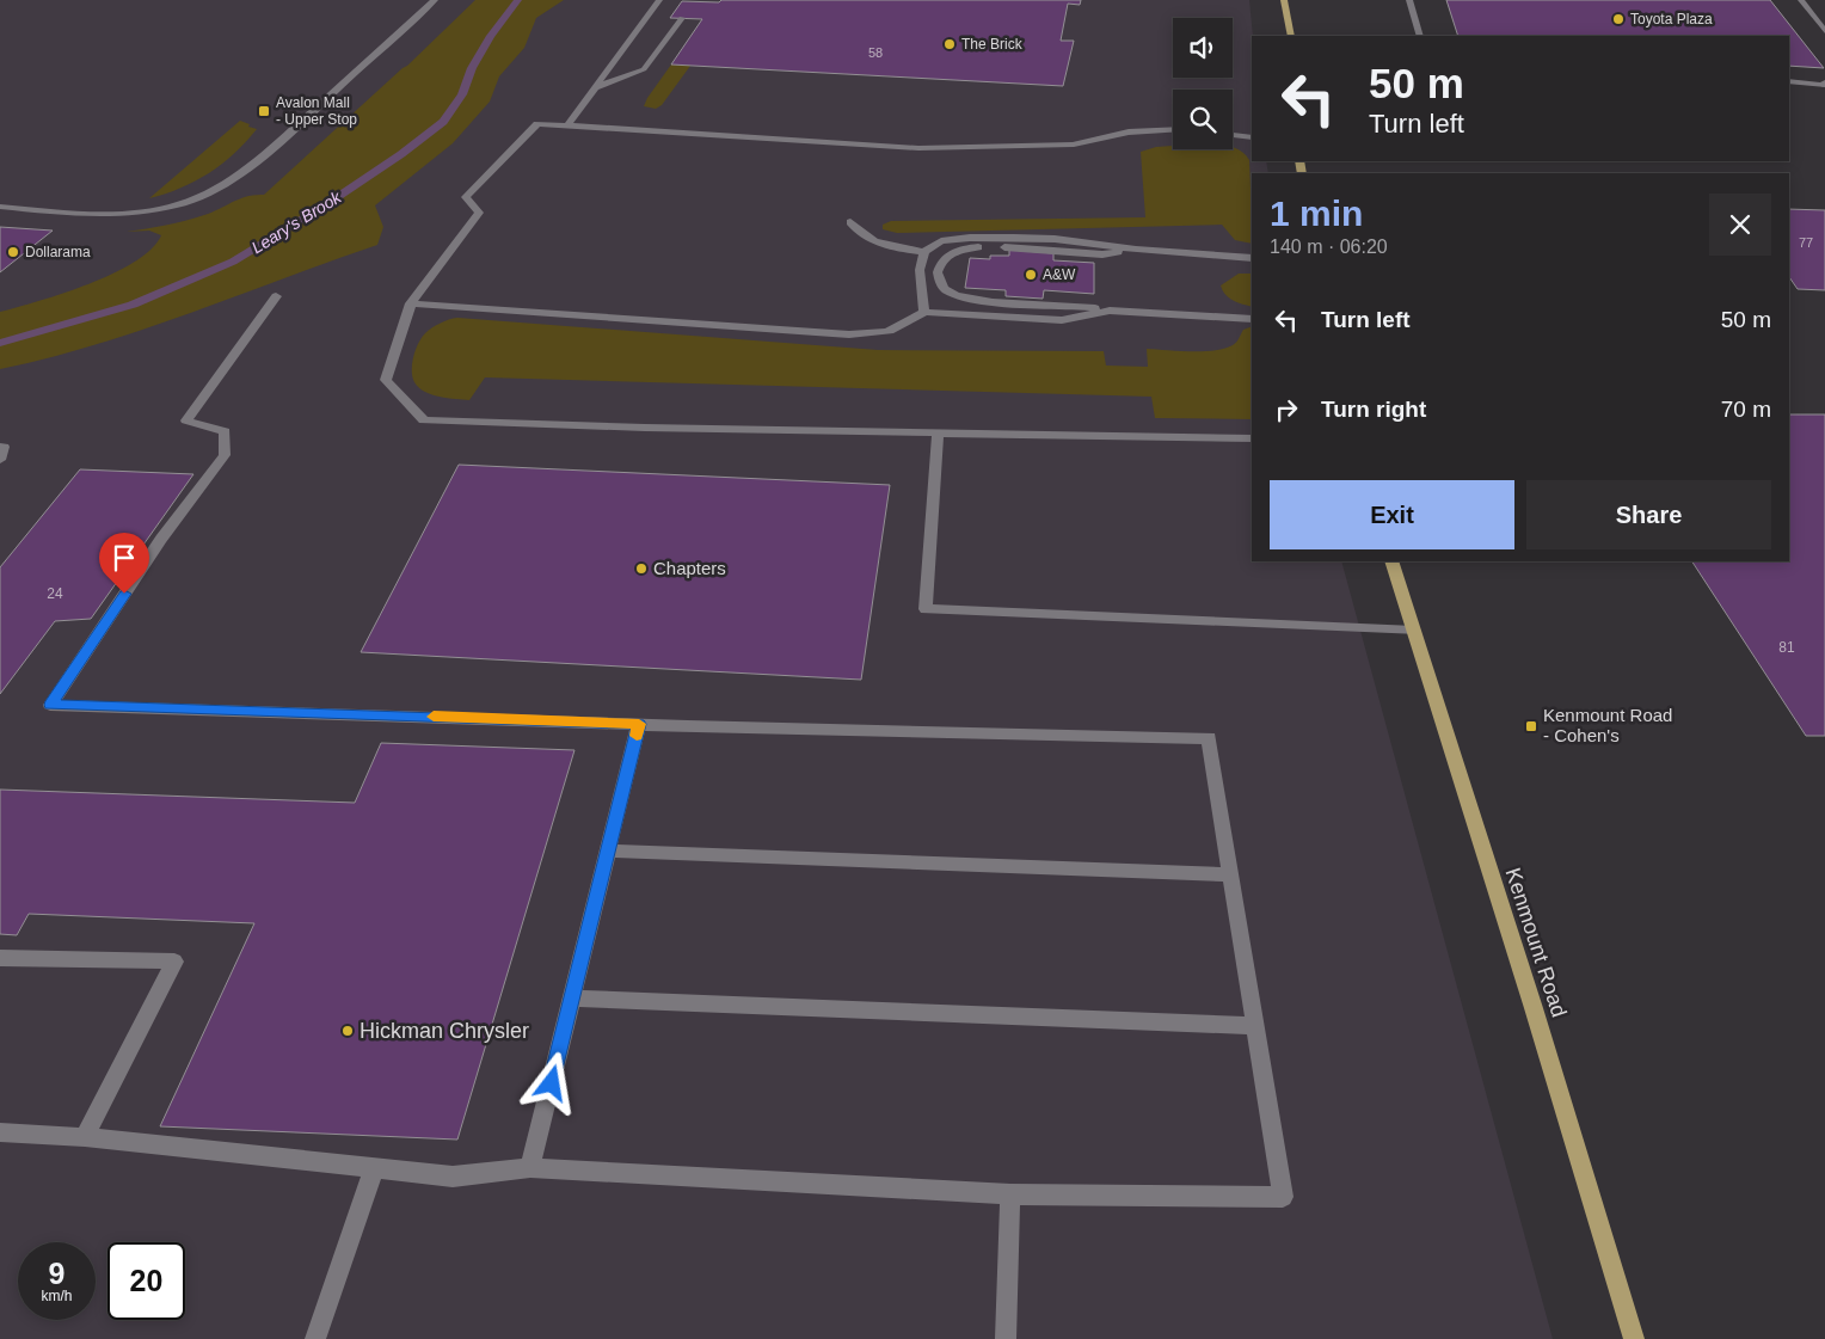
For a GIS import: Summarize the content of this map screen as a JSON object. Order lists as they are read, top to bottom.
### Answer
{
  "streets": {
    "main road": ["Kenmount Road"]
  },
  "water": ["Leary's Brook"],
  "places": {
    "other": [
      "Toyota Plaza",
      "The Brick",
      "Dollarama",
      "A&W",
      "Chapters",
      "Hickman Chrysler"
    ],
    "transit": ["Avalon Mall - Upper Stop", "Kenmount Road - Cohen's"]
  },
  "house_numbers": [
    "58",
    "77",
    "24",
    "81"
  ],
  "page": {
    "turn": ["50 m", "Turn left"],
    "heading": ["1 min", "140 m · 06:20"],
    "list": [
      {
        "name": "Turn left",
        "value": "50 m"
      },
      {
        "name": "Turn right",
        "value": "70 m"
      }
    ],
    "buttons": ["Exit", "Share"],
    "speed": "9 km/h",
    "limit": "20"
  }
}
